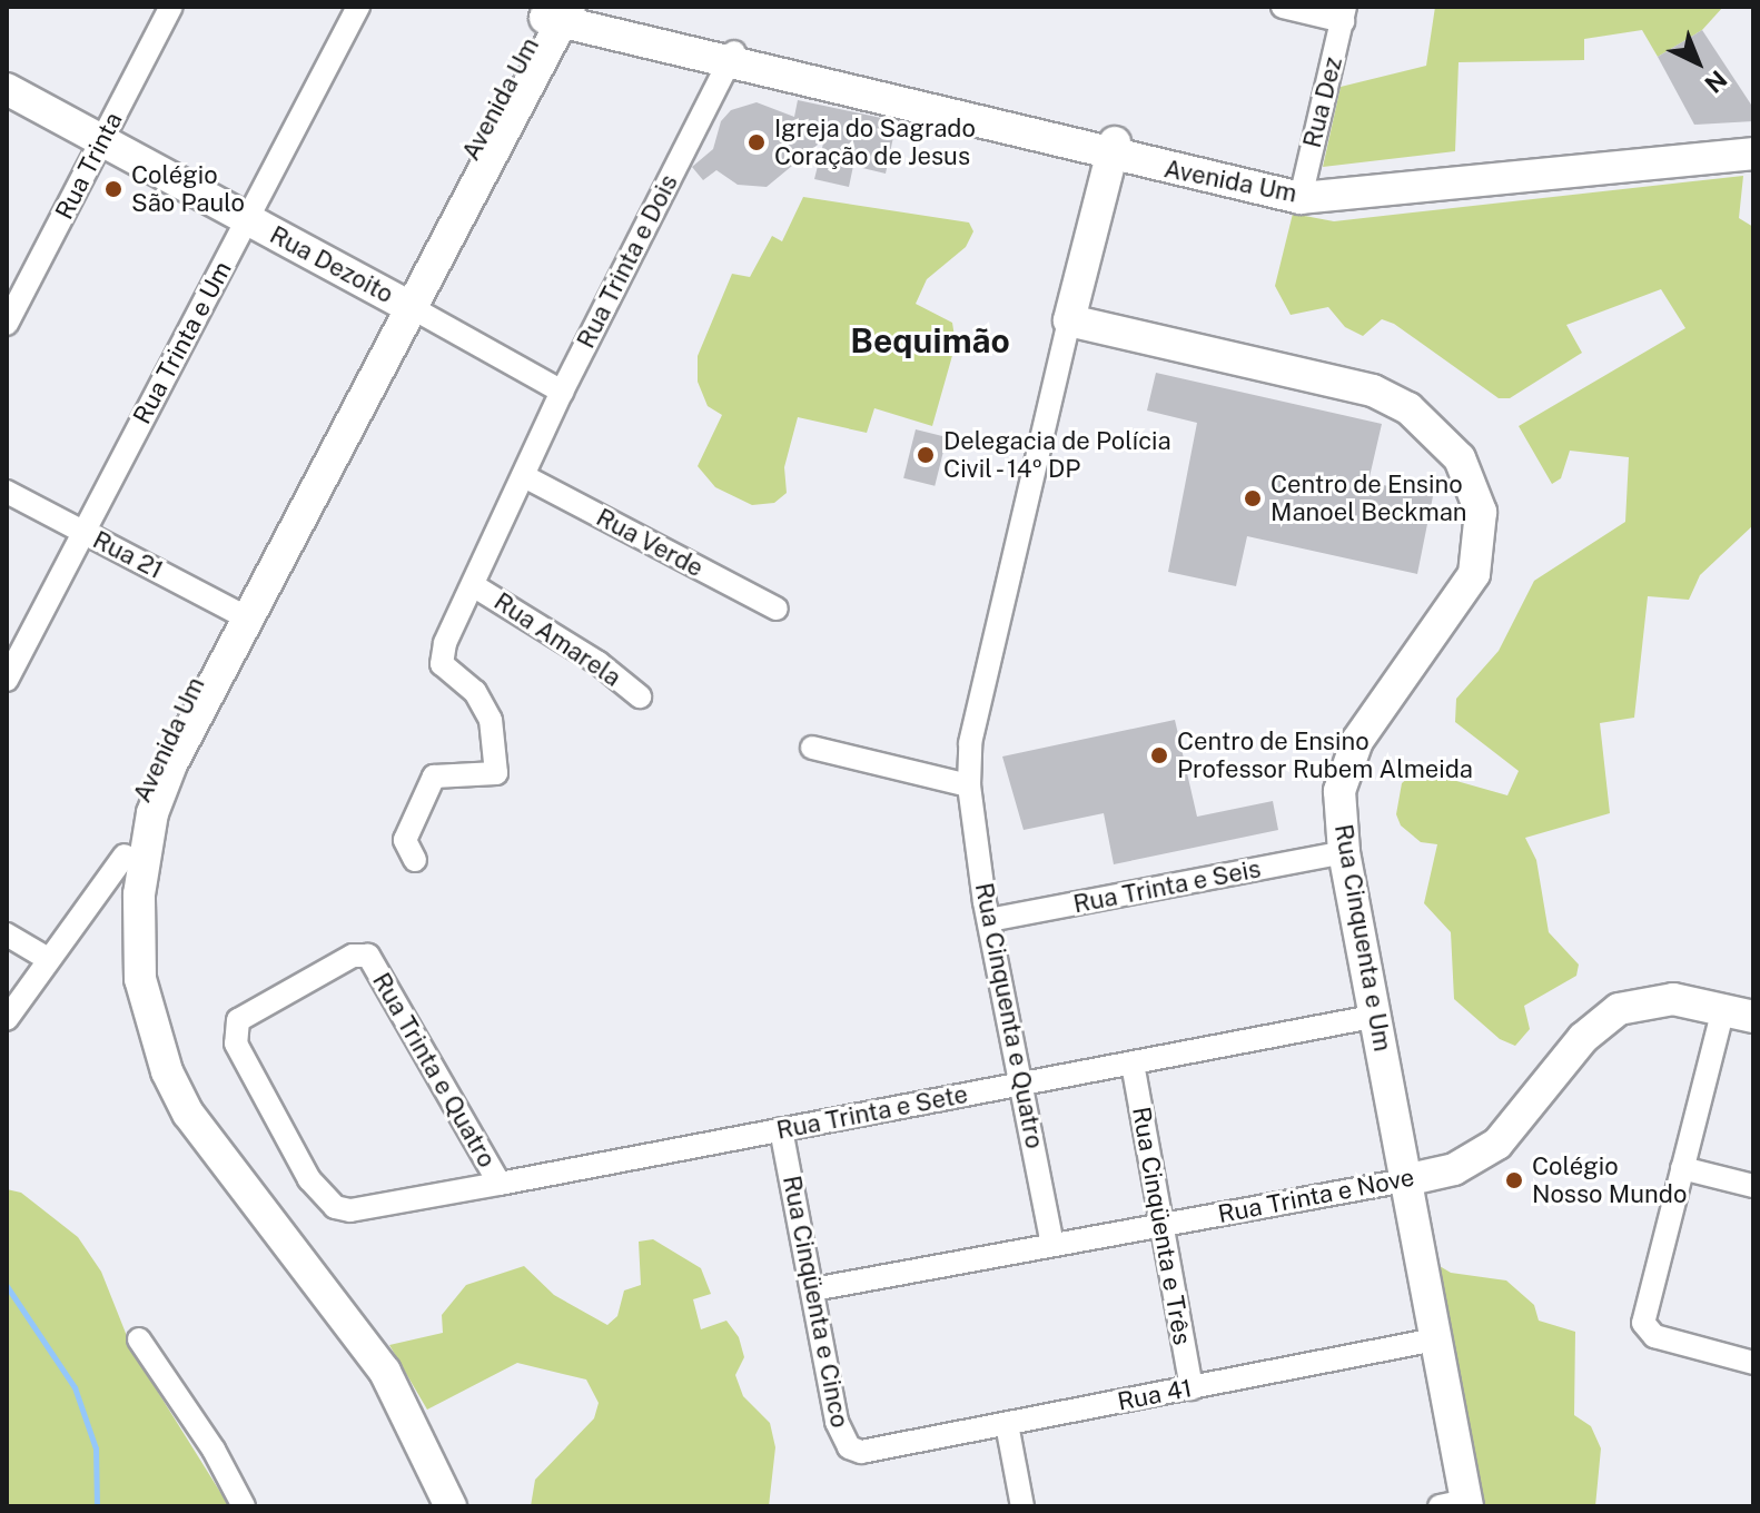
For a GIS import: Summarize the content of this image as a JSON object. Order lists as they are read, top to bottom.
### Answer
{
  "streets": {
    "main road": [
      "Avenida Um",
      "Rua Dezoito",
      "Rua Cinquenta e Um",
      "Rua Cinquenta e Quatro",
      "Rua Trinta e Nove"
    ],
    "street": [
      "Rua Dez",
      "Rua Trinta",
      "Rua Trinta e Dois",
      "Rua Trinta e Um",
      "Rua Verde",
      "Rua 21",
      "Rua Amarela",
      "Rua Trinta e Seis",
      "Rua Trinta e Quatro",
      "Rua Trinta e Sete",
      "Rua Cinqüenta e Três",
      "Rua Cinqüenta e Cinco",
      "Rua 41"
    ]
  },
  "crossings": [
    ["Avenida Um", "Rua Dez"],
    ["Avenida Um", "Rua Trinta e Dois"],
    ["Avenida Um", "Rua Dezoito"],
    ["Avenida Um", "Rua 21"],
    ["Avenida Um", "Rua Cinquenta e Quatro"],
    ["Rua Trinta", "Rua Dezoito"],
    ["Rua Trinta e Dois", "Rua Dezoito"],
    ["Rua Trinta e Dois", "Rua Verde"],
    ["Rua Trinta e Dois", "Rua Amarela"],
    ["Rua Dezoito", "Rua Trinta e Um"],
    ["Rua Trinta e Um", "Rua 21"],
    ["Rua Trinta e Seis", "Rua Cinquenta e Um"],
    ["Rua Trinta e Seis", "Rua Cinquenta e Quatro"],
    ["Rua Cinquenta e Um", "Rua Cinquenta e Quatro"],
    ["Rua Cinquenta e Um", "Rua Trinta e Sete"],
    ["Rua Cinquenta e Um", "Rua Trinta e Nove"],
    ["Rua Cinquenta e Um", "Rua 41"],
    ["Rua Cinquenta e Quatro", "Rua Trinta e Sete"],
    ["Rua Cinquenta e Quatro", "Rua Trinta e Nove"],
    ["Rua Trinta e Quatro", "Rua Trinta e Sete"],
    ["Rua Trinta e Sete", "Rua Cinqüenta e Três"],
    ["Rua Trinta e Sete", "Rua Cinqüenta e Cinco"],
    ["Rua Trinta e Nove", "Rua Cinqüenta e Três"],
    ["Rua Trinta e Nove", "Rua Cinqüenta e Cinco"],
    ["Rua Cinqüenta e Três", "Rua 41"],
    ["Rua Cinqüenta e Cinco", "Rua 41"]
  ],
  "districts": ["Bequimão"],
  "places": [
    "Igreja do Sagrado Coração de Jesus",
    "Colégio São Paulo",
    "Delegacia de Polícia Civil - 14º DP",
    "Centro de Ensino Manoel Beckman",
    "Centro de Ensino Professor Rubem Almeida",
    "Colégio Nosso Mundo"
  ],
  "north": "bottom right"
}
